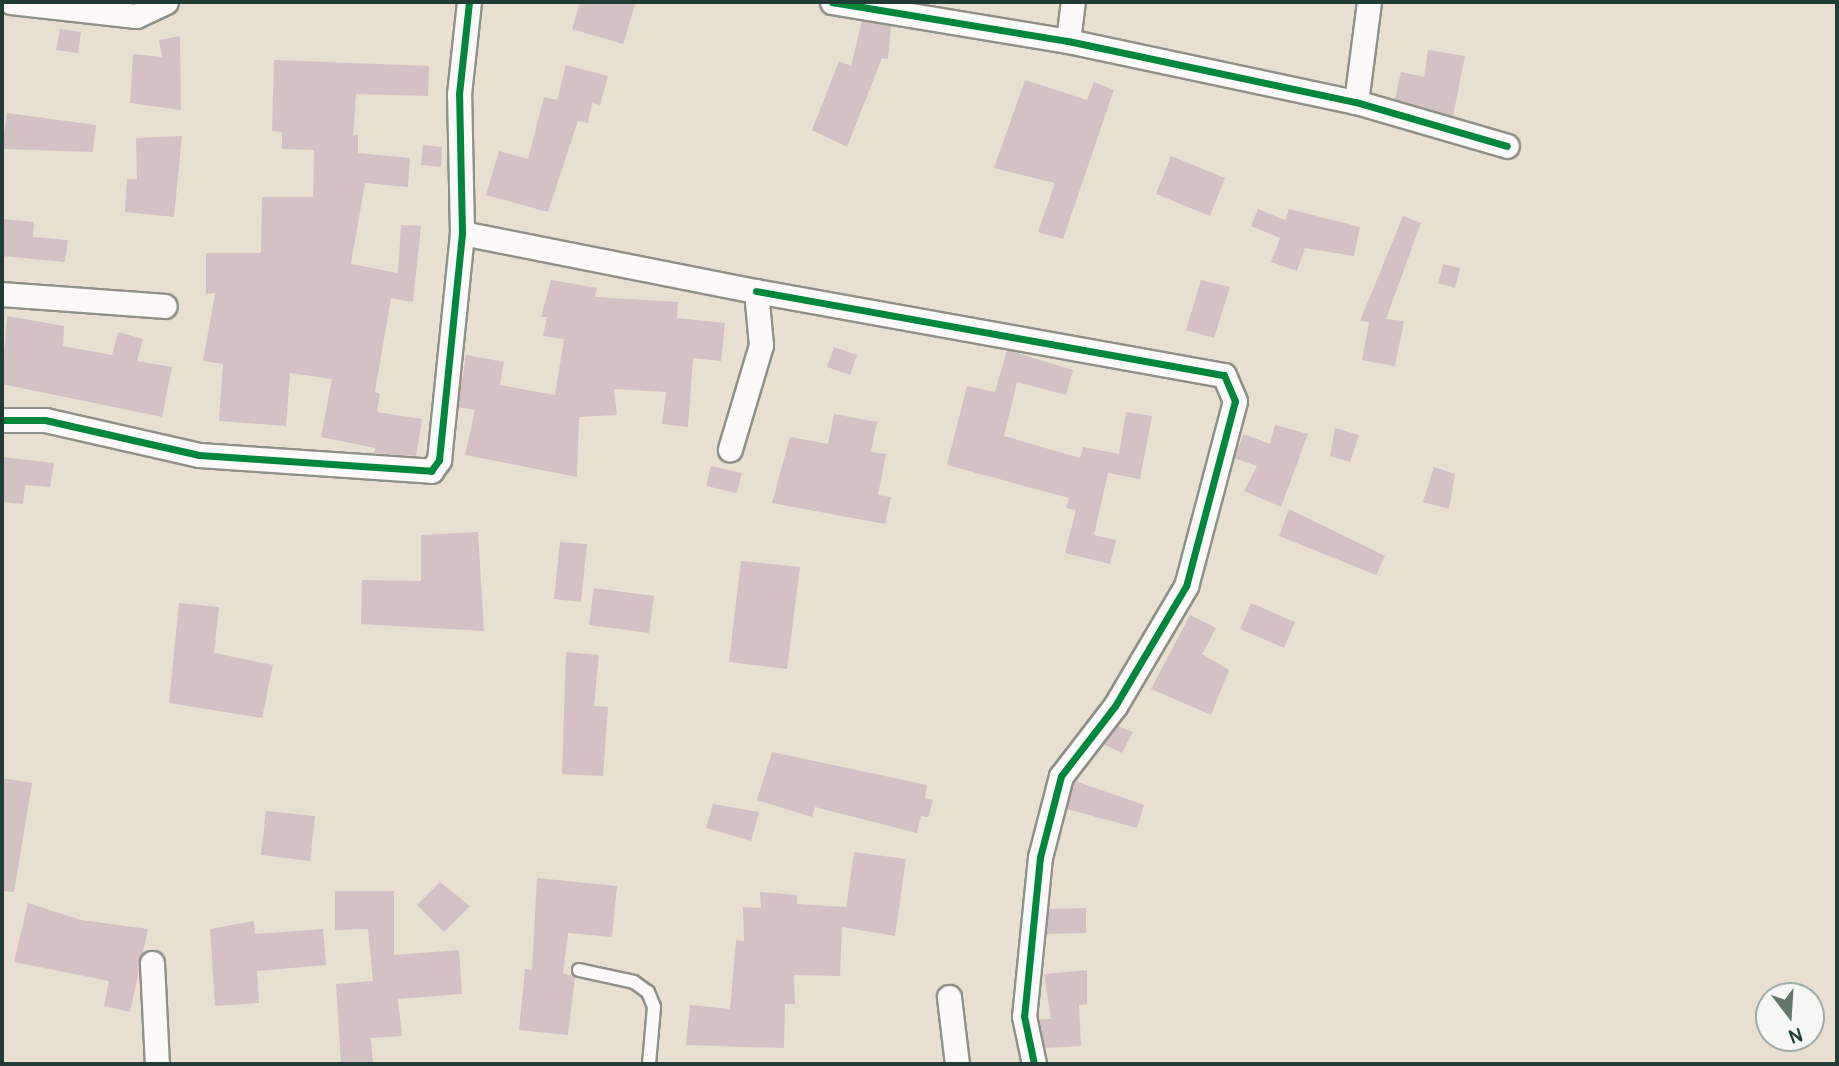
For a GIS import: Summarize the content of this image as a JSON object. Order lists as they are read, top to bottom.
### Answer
{
  "north": "bottom"
}
